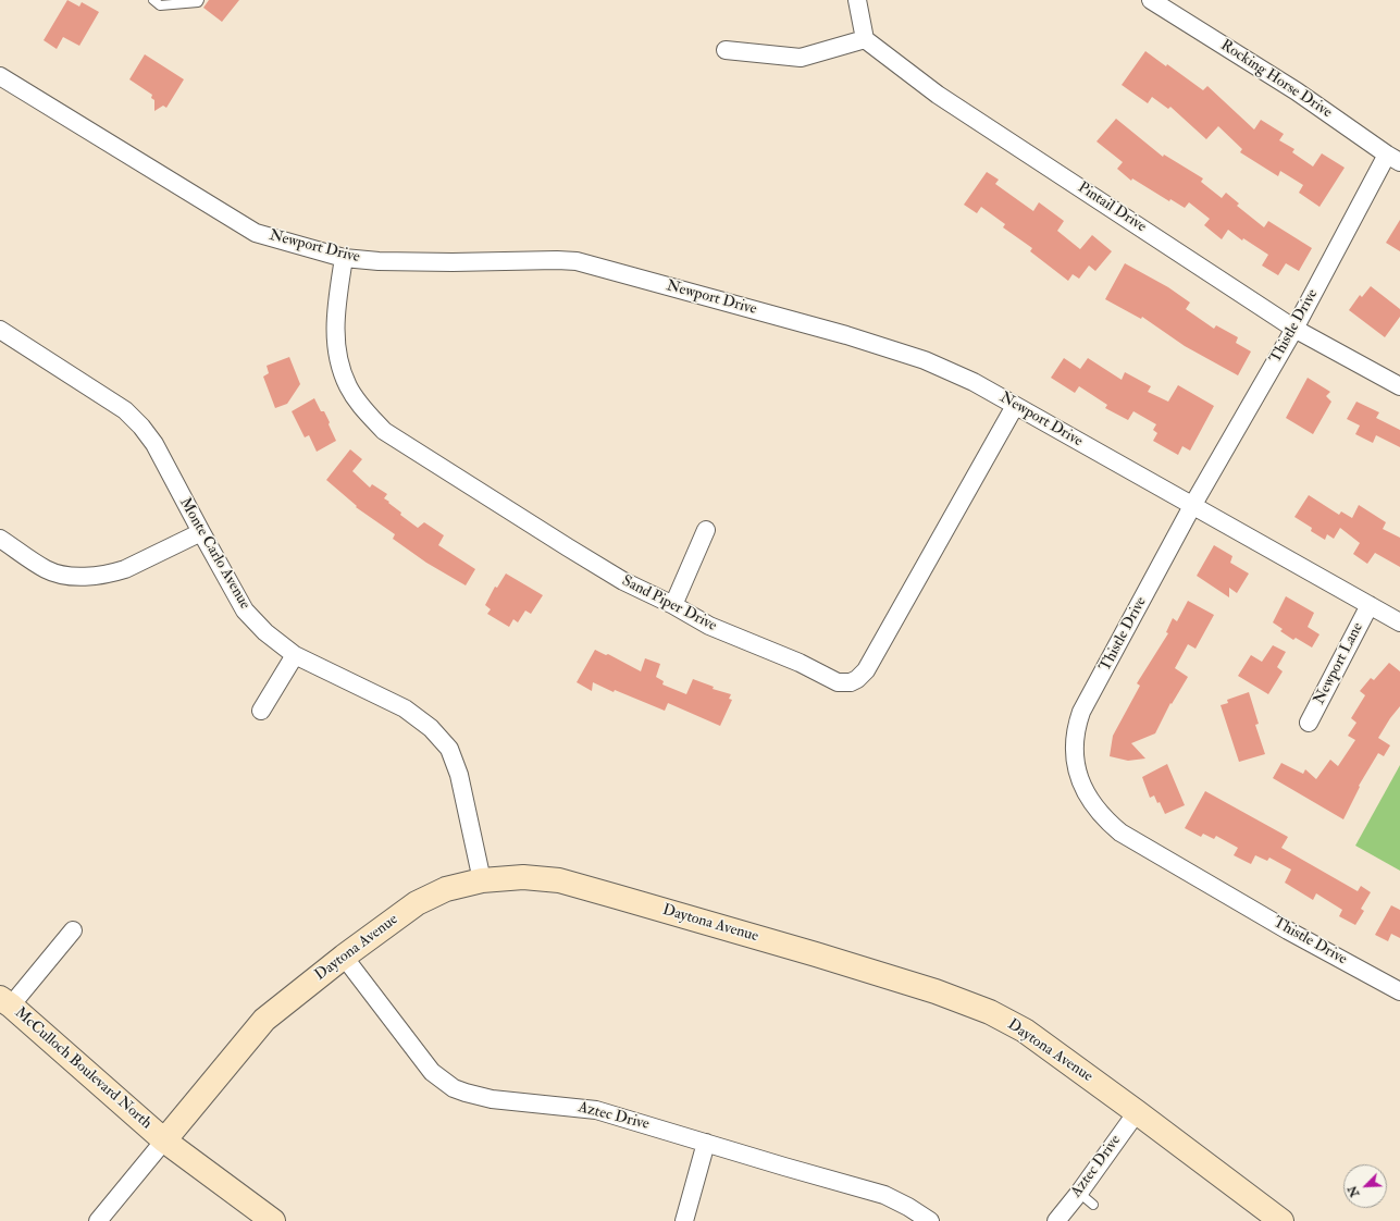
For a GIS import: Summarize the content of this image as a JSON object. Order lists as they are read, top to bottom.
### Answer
{
  "streets": {
    "street": [
      "Rocking Horse Drive",
      "Pintail Drive",
      "Newport Drive",
      "Thistle Drive",
      "Monte Carlo Avenue",
      "Sand Piper Drive",
      "Newport Lane",
      "Daytona Avenue",
      "McCulloch Boulevard North",
      "Aztec Drive"
    ]
  },
  "crossings": [
    ["Rocking Horse Drive", "Thistle Drive"],
    ["Pintail Drive", "Thistle Drive"],
    ["Newport Drive", "Thistle Drive"],
    ["Newport Drive", "Sand Piper Drive"],
    ["Newport Drive", "Newport Lane"],
    ["Monte Carlo Avenue", "Daytona Avenue"],
    ["Daytona Avenue", "McCulloch Boulevard North"],
    ["Daytona Avenue", "Aztec Drive"]
  ],
  "north": "bottom left"
}
